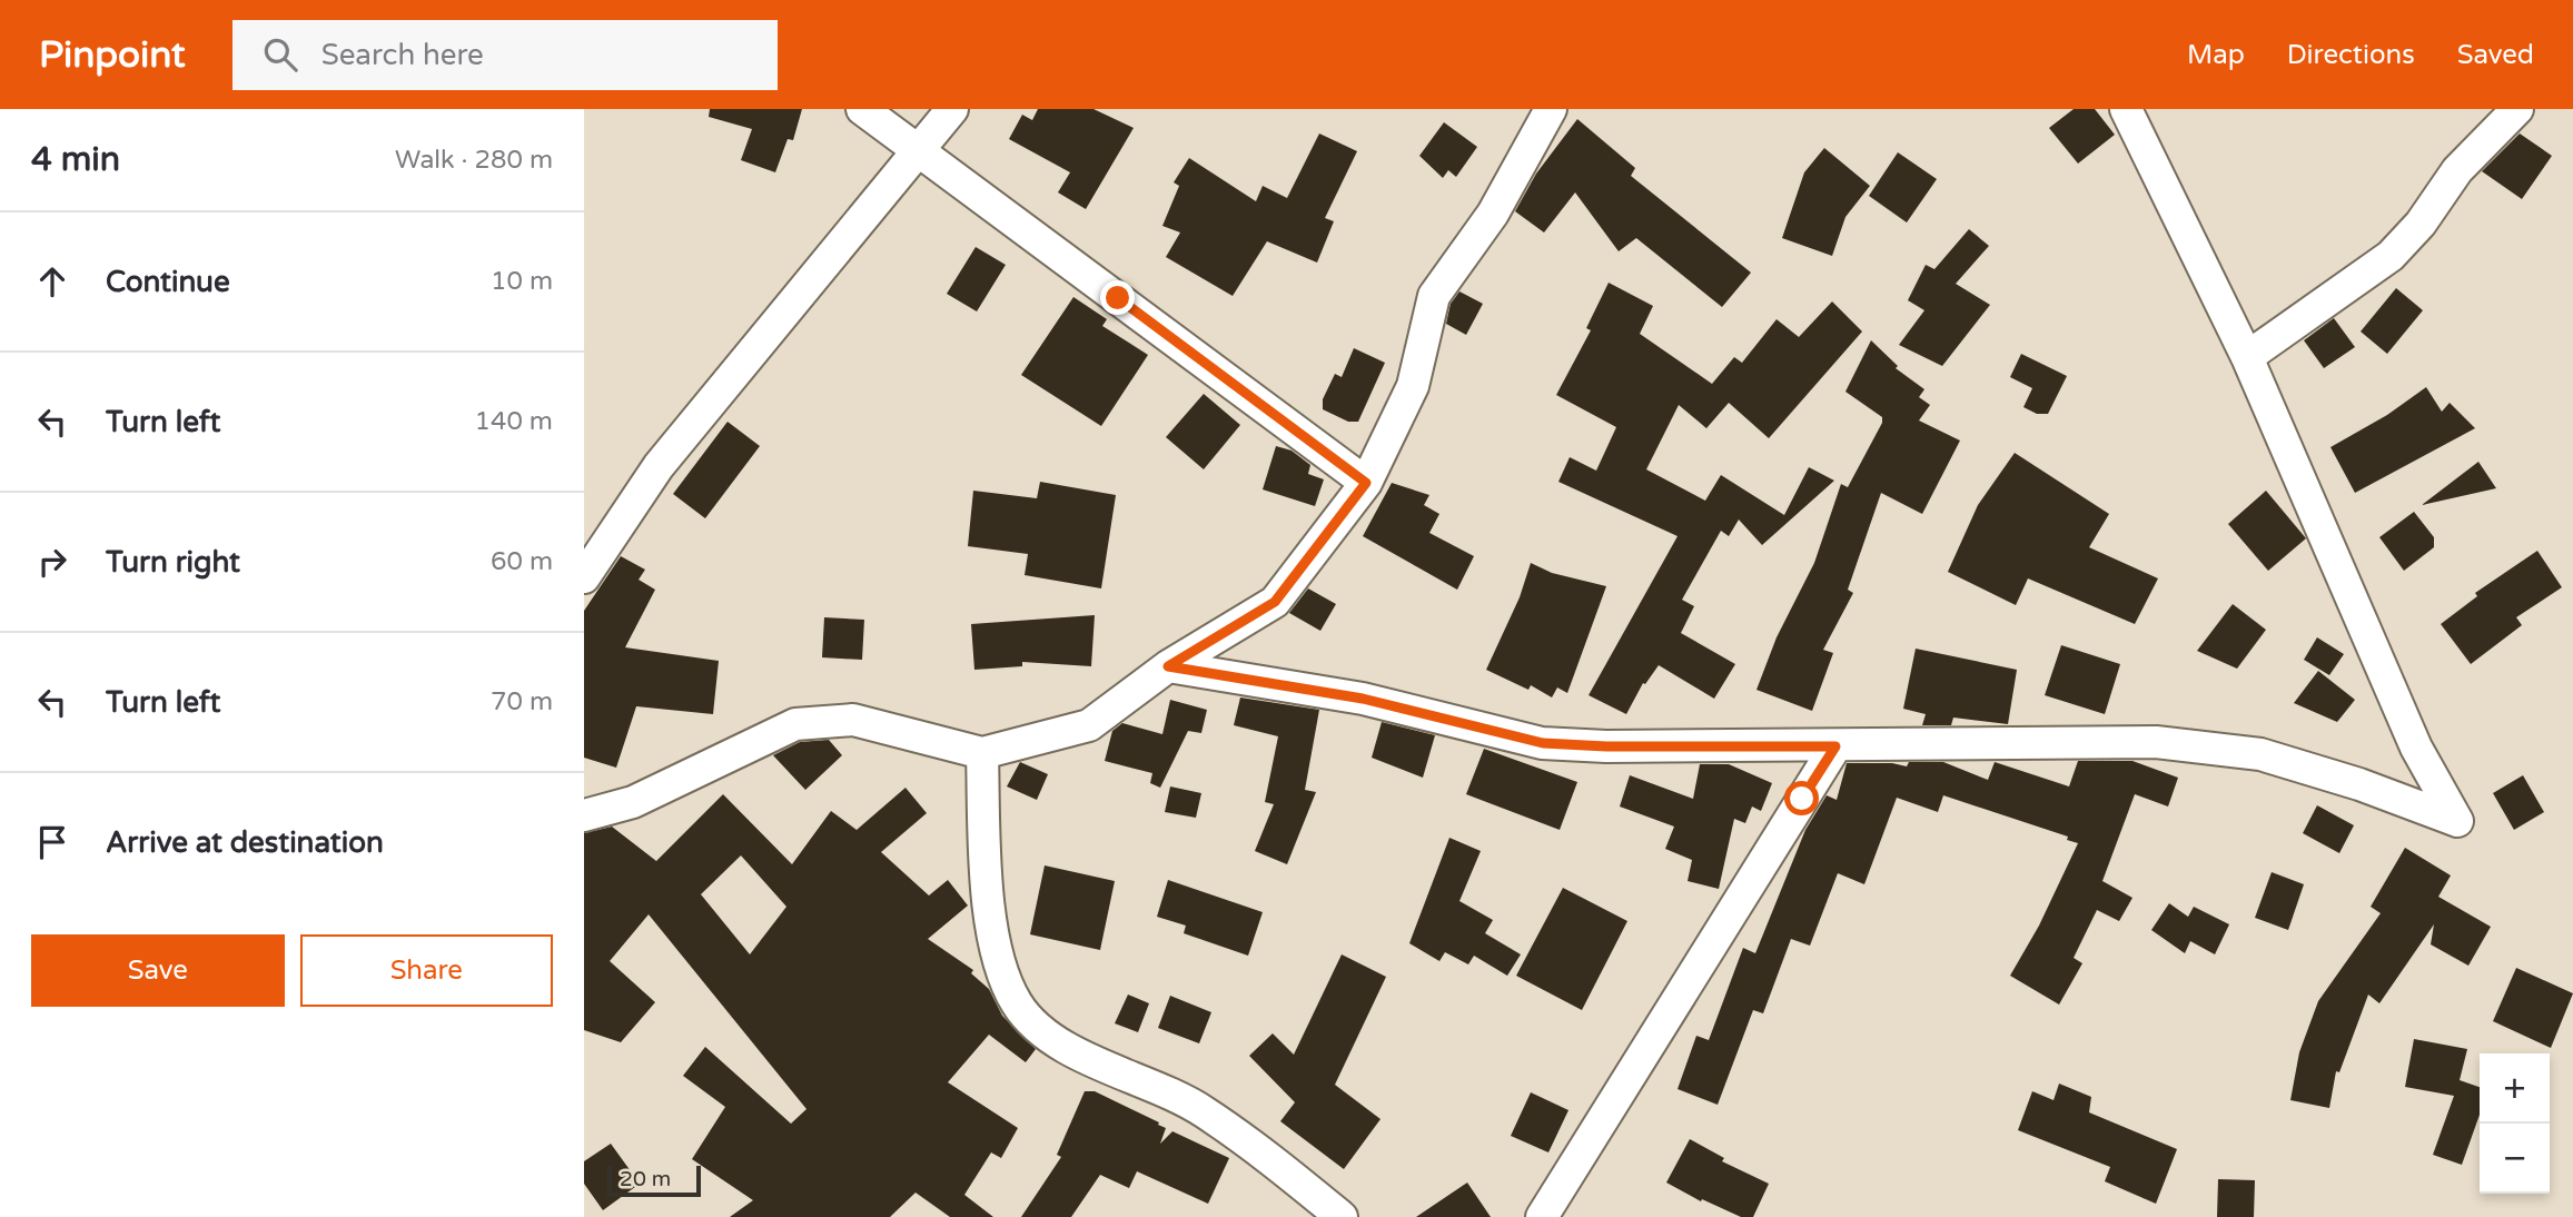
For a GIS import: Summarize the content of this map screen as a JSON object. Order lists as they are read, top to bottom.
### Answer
{
  "scale_bar": "20 m",
  "page": {
    "header": "Pinpoint",
    "search": "Search here",
    "nav": ["Map", "Directions", "Saved"],
    "heading": ["4 min", "Walk · 280 m"],
    "list": [
      ["Continue", "10 m"],
      ["Turn left", "140 m"],
      ["Turn right", "60 m"],
      ["Turn left", "70 m"],
      "Arrive at destination"
    ],
    "buttons": ["Save", "Share"],
    "map_buttons": ["+", "−"],
    "scale": "20 m"
  }
}
